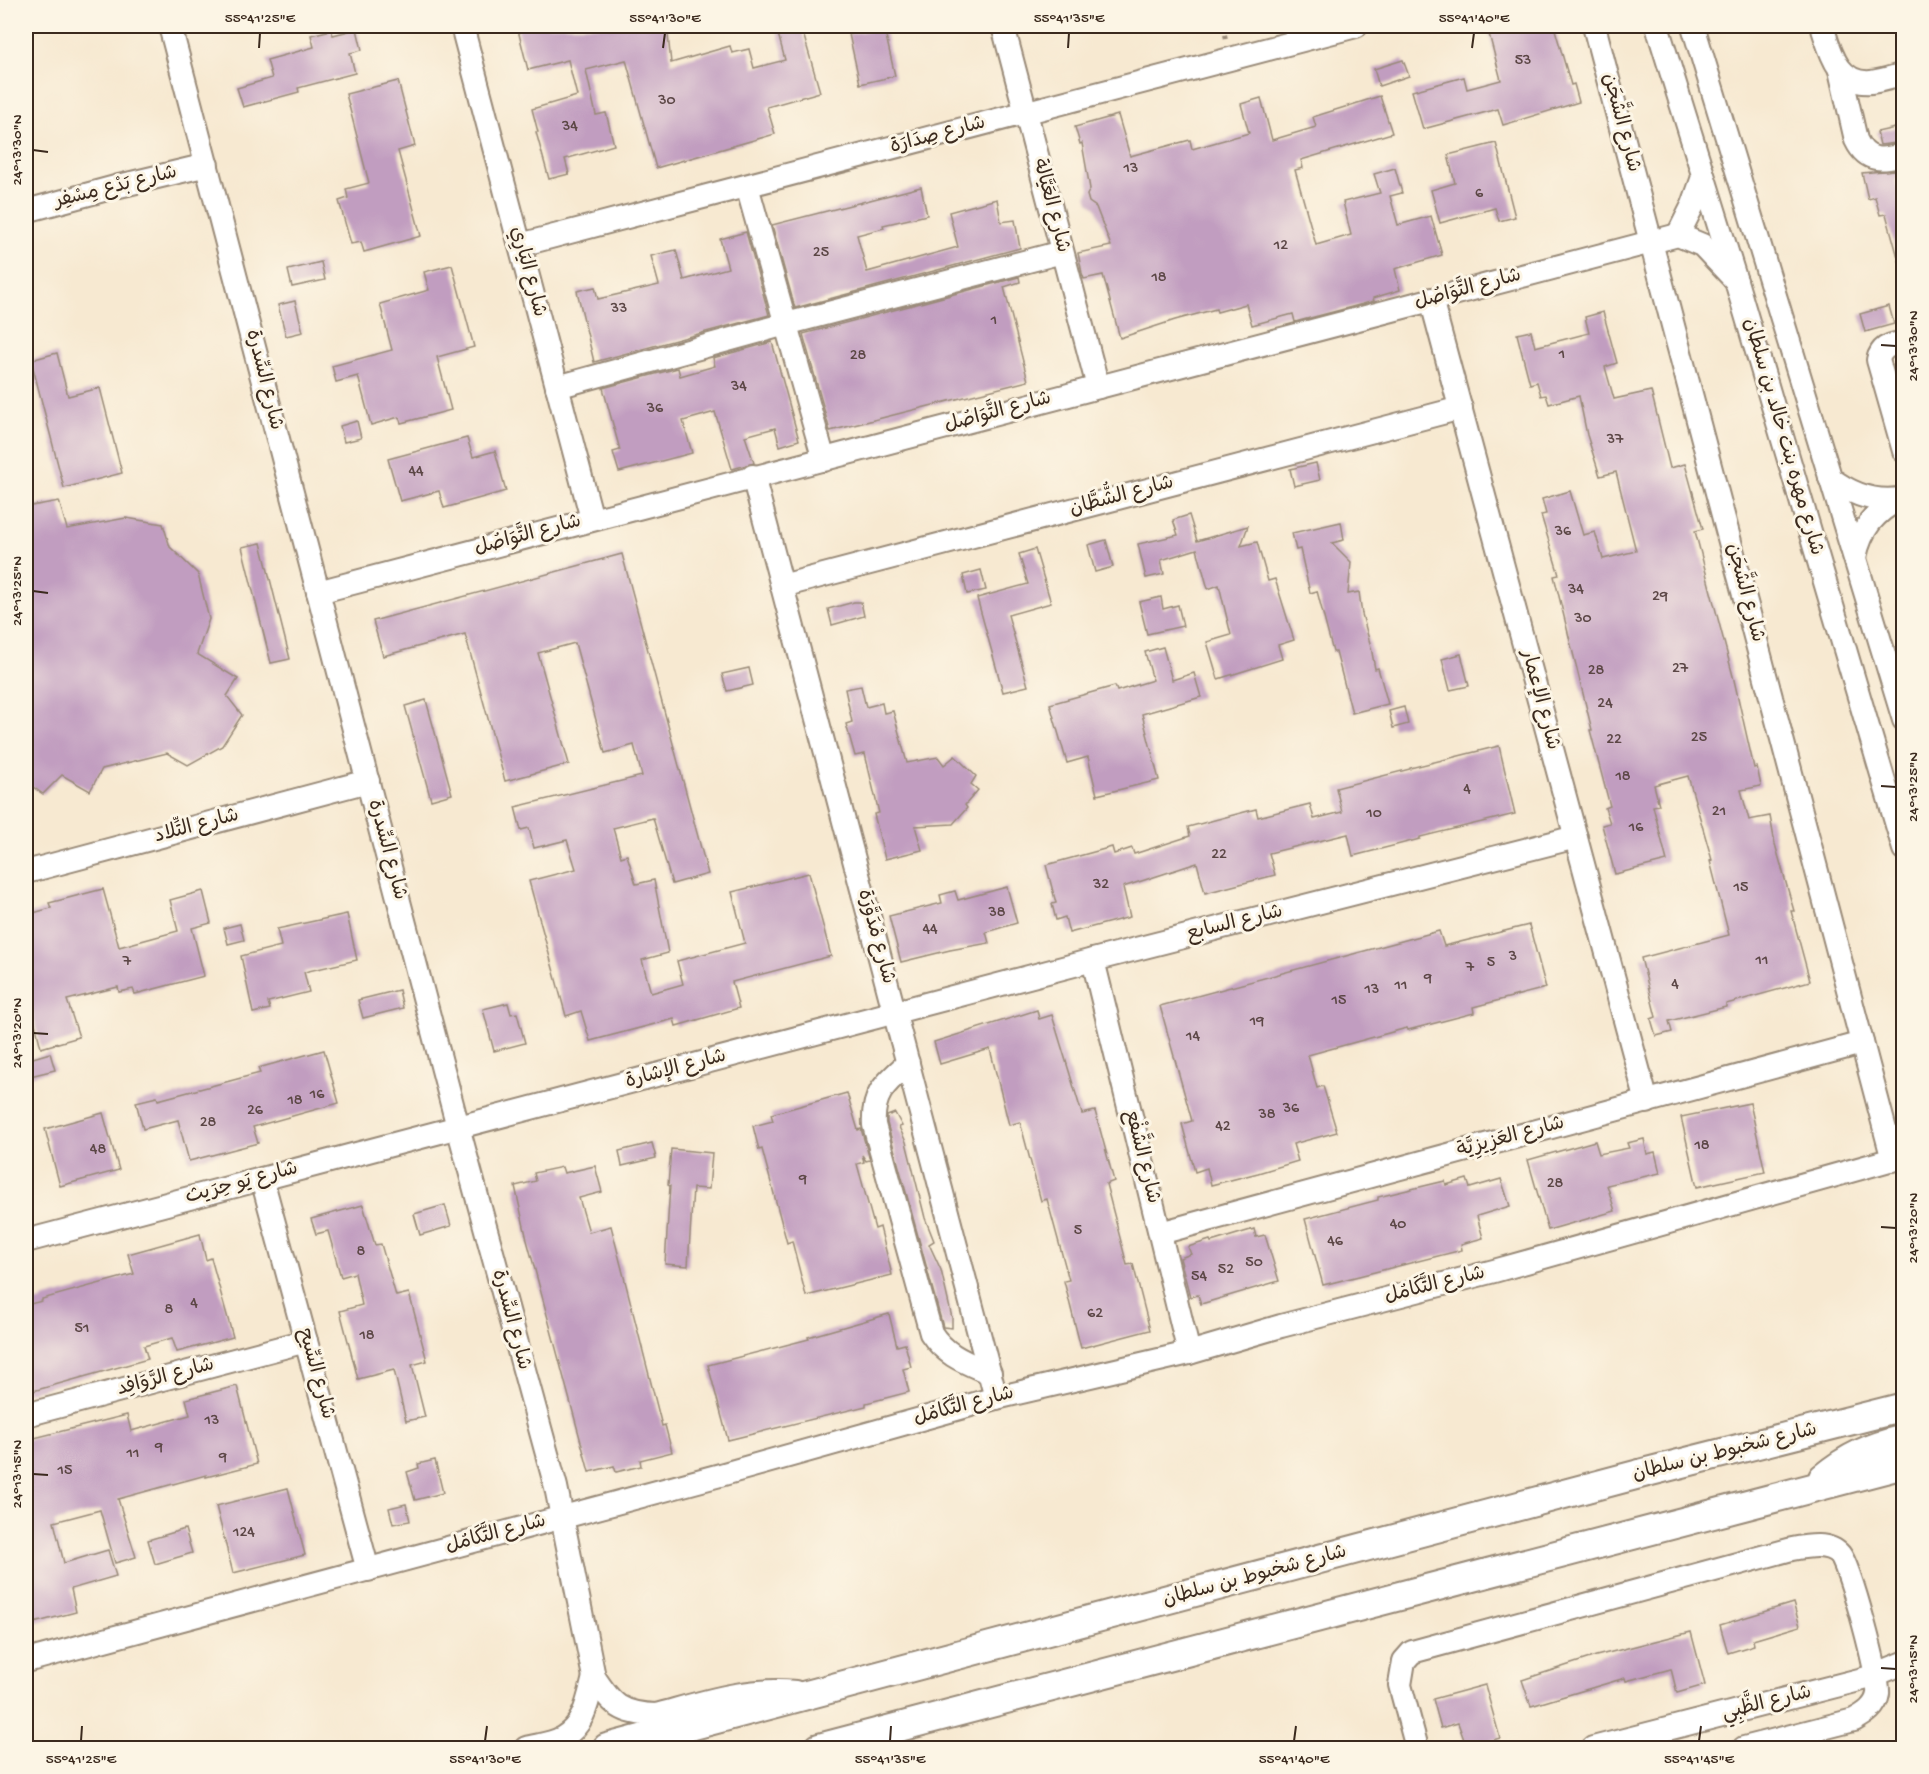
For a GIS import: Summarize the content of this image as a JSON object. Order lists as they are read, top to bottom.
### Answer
{
  "streets": {
    "main road": ["شارع شخبوط بن سلطان"],
    "street": [
      "شارع الشَّجَن",
      "شارع صِدَارَة",
      "شارع بَدْع مِسْفِر",
      "شارع العَيَّالة",
      "شارع اليَارِي",
      "شارع التَّوَاصُل",
      "شارع السِّدرة",
      "شارع مهره بنت خالد بن سلطان",
      "شارع الشُّطَّان",
      "شارع الإعمار",
      "شارع التِّلاد",
      "شارع السابع",
      "شارع مْدَوَّرَة",
      "شارع الإشارة",
      "شارع العَزِيزِيَّة",
      "شارع الشَّفْع",
      "شارع يَو حِرَيث",
      "شارع التَّكَامُل",
      "شارع السِّيح",
      "شارع الرَّوَافِد",
      "شارع الظَّبِي"
    ]
  },
  "crossings": [
    ["شارع الشَّجَن", "شارع التَّوَاصُل"],
    ["شارع الشَّجَن", "شارع العَزِيزِيَّة"],
    ["شارع الشَّجَن", "شارع التَّكَامُل"],
    ["شارع صِدَارَة", "شارع العَيَّالة"],
    ["شارع صِدَارَة", "شارع اليَارِي"],
    ["شارع بَدْع مِسْفِر", "شارع السِّدرة"],
    ["شارع العَيَّالة", "شارع التَّوَاصُل"],
    ["شارع اليَارِي", "شارع التَّوَاصُل"],
    ["شارع التَّوَاصُل", "شارع السِّدرة"],
    ["شارع التَّوَاصُل", "شارع الإعمار"],
    ["شارع التَّوَاصُل", "شارع مْدَوَّرَة"],
    ["شارع السِّدرة", "شارع التِّلاد"],
    ["شارع السِّدرة", "شارع الإشارة"],
    ["شارع السِّدرة", "شارع يَو حِرَيث"],
    ["شارع السِّدرة", "شارع التَّكَامُل"],
    ["شارع السِّدرة", "شارع شخبوط بن سلطان"],
    ["شارع الشُّطَّان", "شارع الإعمار"],
    ["شارع الشُّطَّان", "شارع مْدَوَّرَة"],
    ["شارع الإعمار", "شارع السابع"],
    ["شارع الإعمار", "شارع العَزِيزِيَّة"],
    ["شارع السابع", "شارع مْدَوَّرَة"],
    ["شارع السابع", "شارع الإشارة"],
    ["شارع السابع", "شارع الشَّفْع"],
    ["شارع مْدَوَّرَة", "شارع الإشارة"],
    ["شارع مْدَوَّرَة", "شارع التَّكَامُل"],
    ["شارع الإشارة", "شارع يَو حِرَيث"],
    ["شارع العَزِيزِيَّة", "شارع الشَّفْع"],
    ["شارع الشَّفْع", "شارع التَّكَامُل"],
    ["شارع يَو حِرَيث", "شارع السِّيح"],
    ["شارع التَّكَامُل", "شارع السِّيح"],
    ["شارع السِّيح", "شارع الرَّوَافِد"]
  ],
  "house_numbers": [
    "53",
    "30",
    "34",
    "13",
    "6",
    "12",
    "25",
    "18",
    "33",
    "1",
    "1",
    "28",
    "34",
    "36",
    "37",
    "44",
    "36",
    "34",
    "29",
    "30",
    "27",
    "28",
    "24",
    "25",
    "22",
    "18",
    "4",
    "21",
    "10",
    "16",
    "22",
    "32",
    "15",
    "38",
    "44",
    "3",
    "11",
    "7",
    "5",
    "7",
    "9",
    "4",
    "11",
    "13",
    "15",
    "19",
    "14",
    "16",
    "18",
    "36",
    "26",
    "38",
    "28",
    "42",
    "18",
    "48",
    "9",
    "28",
    "40",
    "5",
    "46",
    "8",
    "50",
    "52",
    "54",
    "4",
    "8",
    "62",
    "51",
    "18",
    "13",
    "9",
    "11",
    "9",
    "15",
    "124"
  ],
  "coordinates": [
    "55°41'25\"E",
    "55°41'30\"E",
    "55°41'35\"E",
    "55°41'40\"E",
    "24°13'30\"N",
    "24°13'25\"N",
    "24°13'20\"N",
    "24°13'15\"N",
    "55°41'45\"E"
  ]
}
